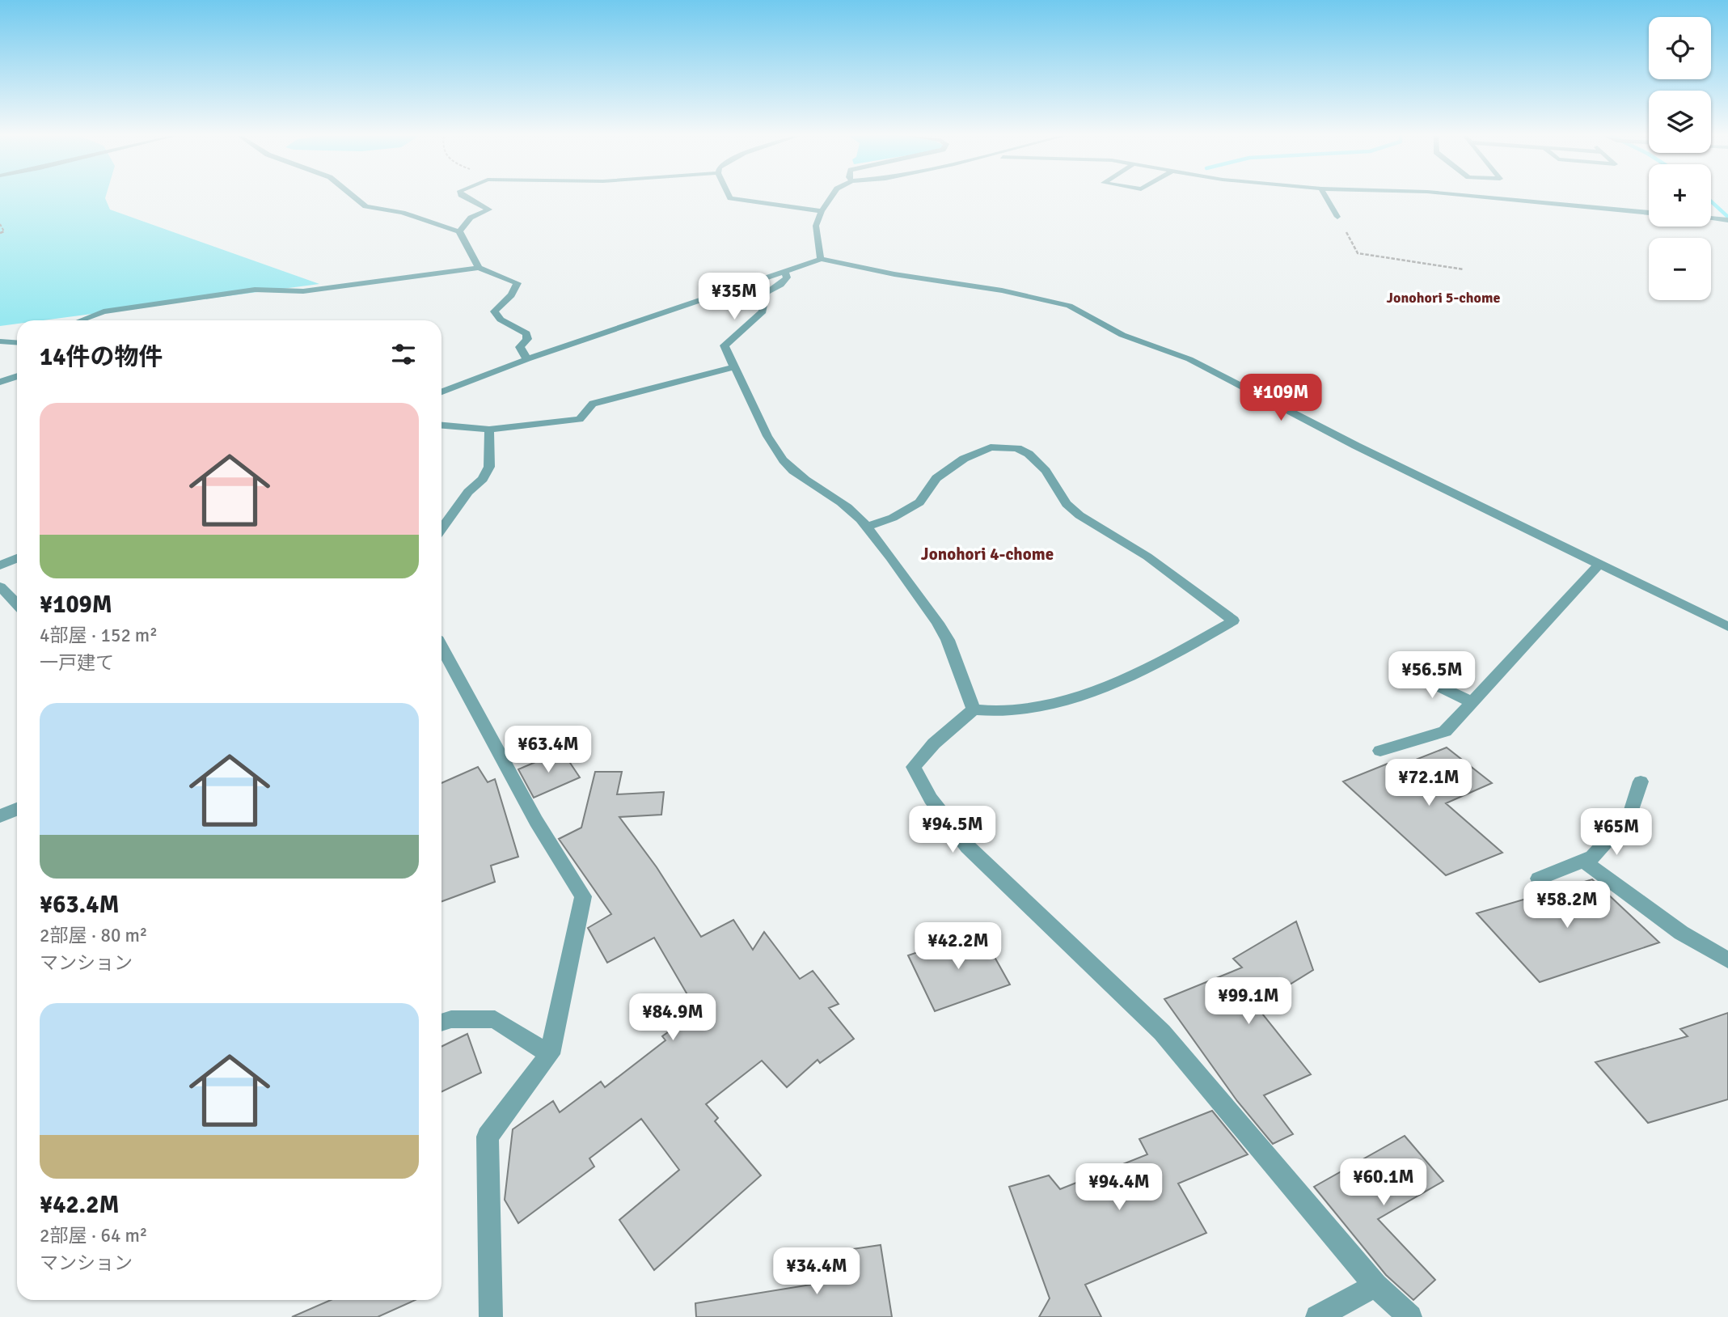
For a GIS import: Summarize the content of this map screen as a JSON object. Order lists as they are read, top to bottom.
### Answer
{
  "districts": ["Jonohori 5-chome", "Jonohori 4-chome"],
  "page": {
    "map_buttons": ["+", "−"],
    "price": [
      "¥35M",
      "¥109M",
      "¥56.5M",
      "¥63.4M",
      "¥72.1M",
      "¥94.5M",
      "¥65M",
      "¥58.2M",
      "¥42.2M",
      "¥99.1M",
      "¥84.9M",
      "¥60.1M",
      "¥94.4M",
      "¥34.4M"
    ],
    "heading": "14件の物件",
    "list": [
      {
        "name": "¥109M",
        "note": "4部屋 · 152 m² · 一戸建て"
      },
      {
        "name": "¥63.4M",
        "note": "2部屋 · 80 m² · マンション"
      },
      {
        "name": "¥42.2M",
        "note": "2部屋 · 64 m² · マンション"
      }
    ]
  }
}
